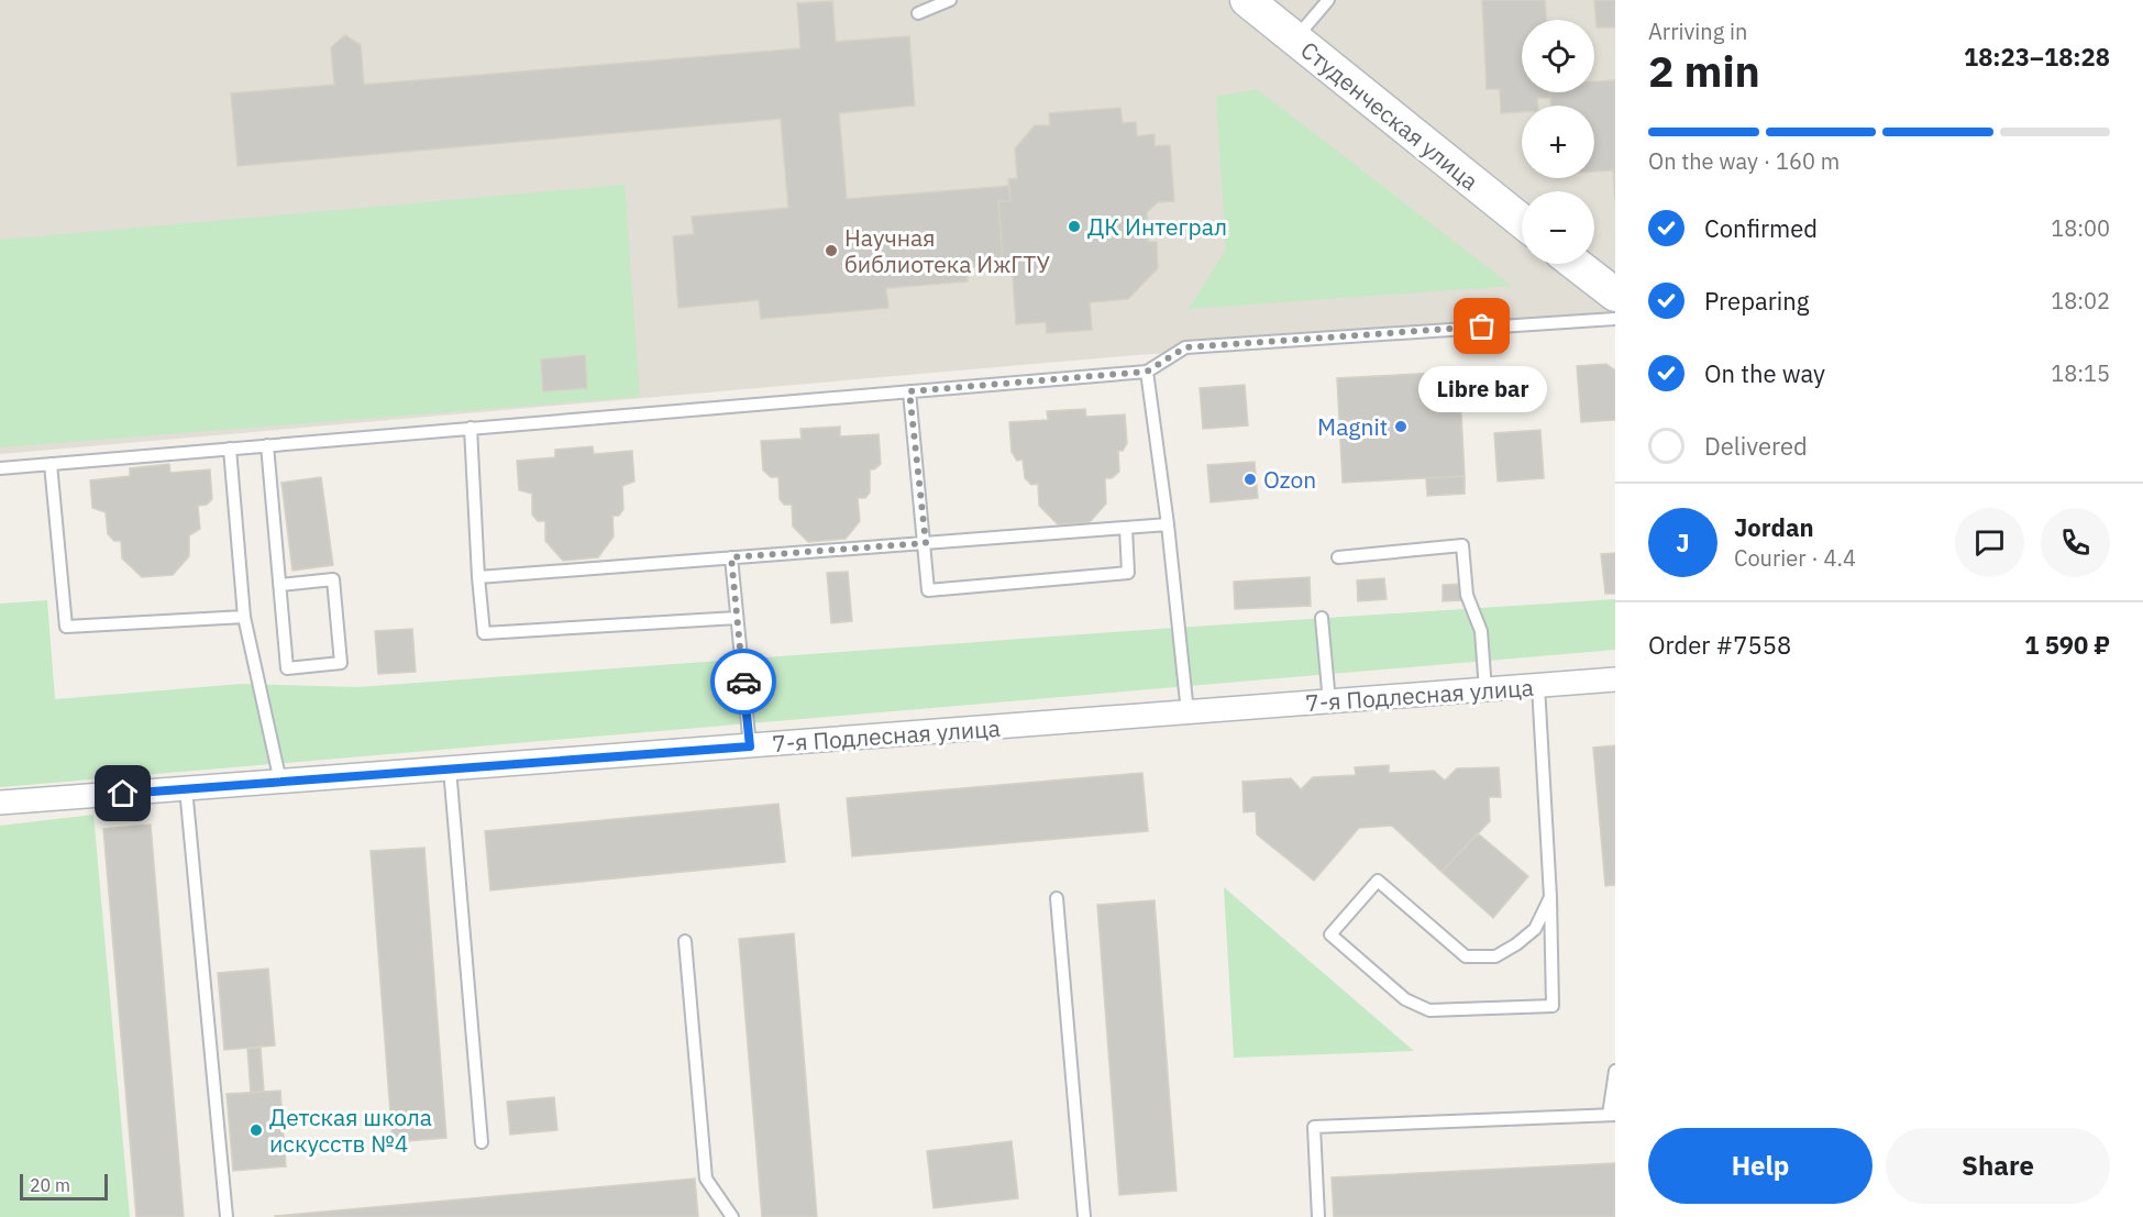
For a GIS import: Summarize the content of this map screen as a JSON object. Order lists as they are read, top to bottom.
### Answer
{
  "streets": {
    "street": ["Студенческая улица", "7-я Подлесная улица"]
  },
  "places": [
    "ДК Интеграл",
    "Научная библиотека ИжГТУ",
    "Libre bar",
    "Magnit",
    "Ozon",
    "Детская школа искусств №4"
  ],
  "scale_bar": "20 m",
  "page": {
    "heading": ["2 min", "Arriving in", "18:23–18:28"],
    "panel": [
      "Jordan",
      "Courier · 4.4",
      "Order #7558",
      "1 590 ₽"
    ],
    "map_buttons": ["+", "−"],
    "bar": "On the way · 160 m",
    "list": [
      ["Confirmed", "18:00"],
      ["Preparing", "18:02"],
      ["On the way", "18:15"],
      "Delivered"
    ],
    "bubble": "Libre bar",
    "round": "J",
    "buttons": ["Help", "Share"],
    "scale": "20 m"
  }
}
